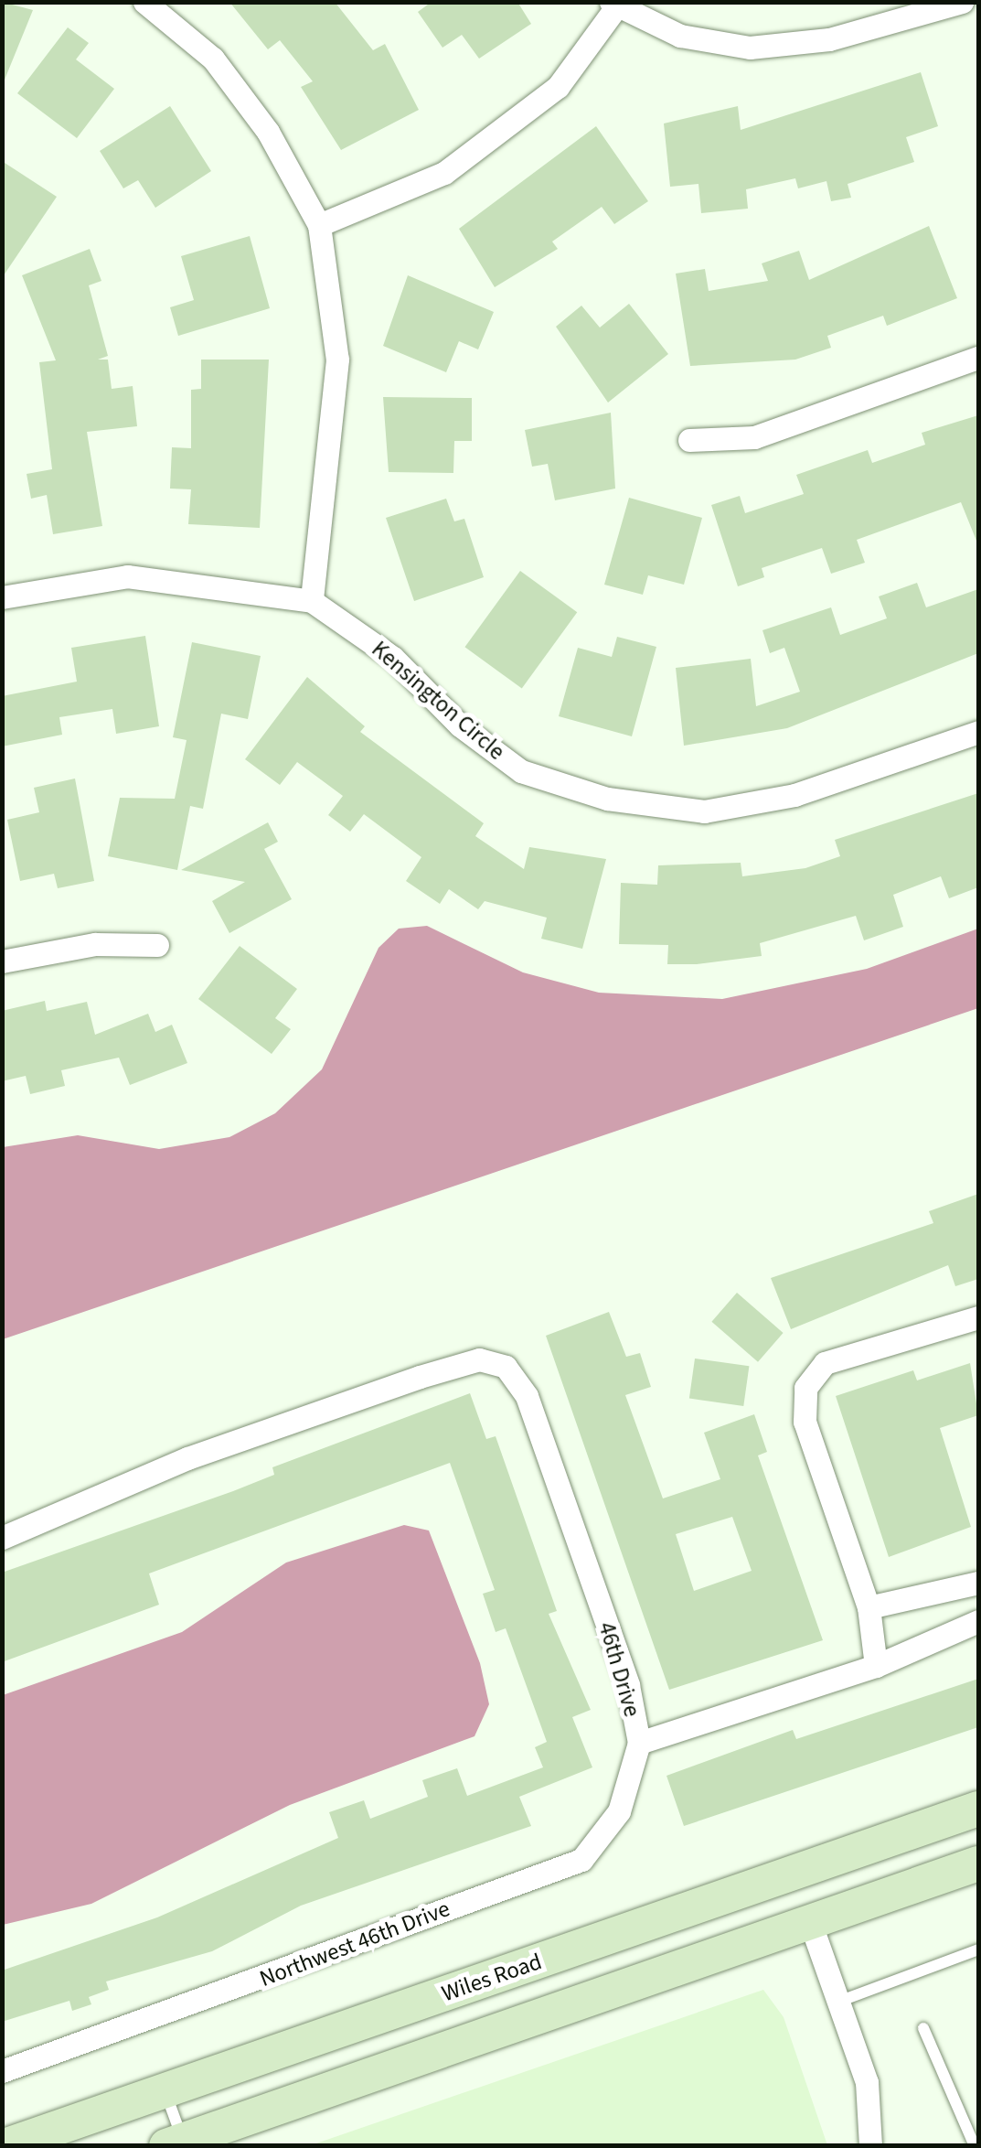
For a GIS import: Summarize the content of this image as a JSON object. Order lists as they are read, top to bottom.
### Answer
{
  "streets": {
    "main road": ["Wiles Road"],
    "street": ["Kensington Circle", "46th Drive", "Northwest 46th Drive"]
  },
  "crossings": [
    ["46th Drive", "Northwest 46th Drive"]
  ]
}
